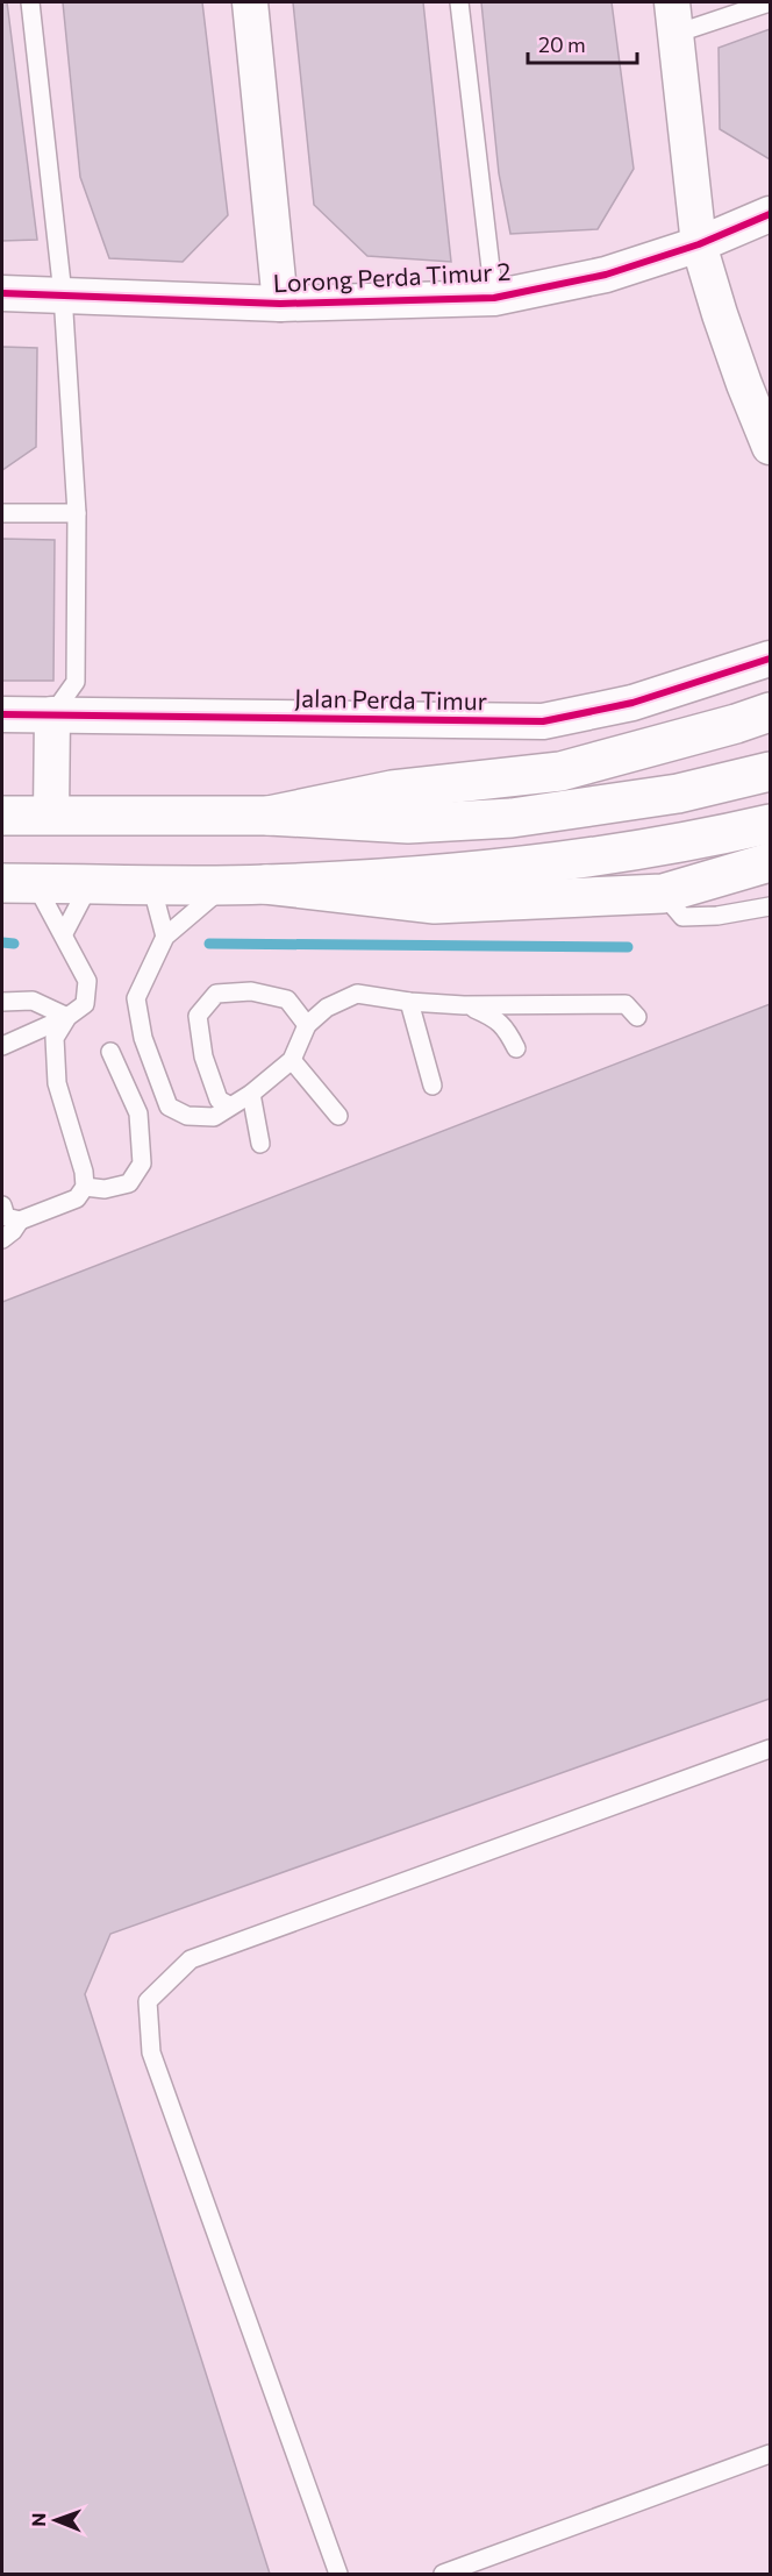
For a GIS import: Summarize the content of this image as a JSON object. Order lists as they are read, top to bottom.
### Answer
{
  "streets": {
    "street": ["Lorong Perda Timur 2", "Jalan Perda Timur"]
  },
  "scale_bar": "20 m",
  "north": "left"
}
